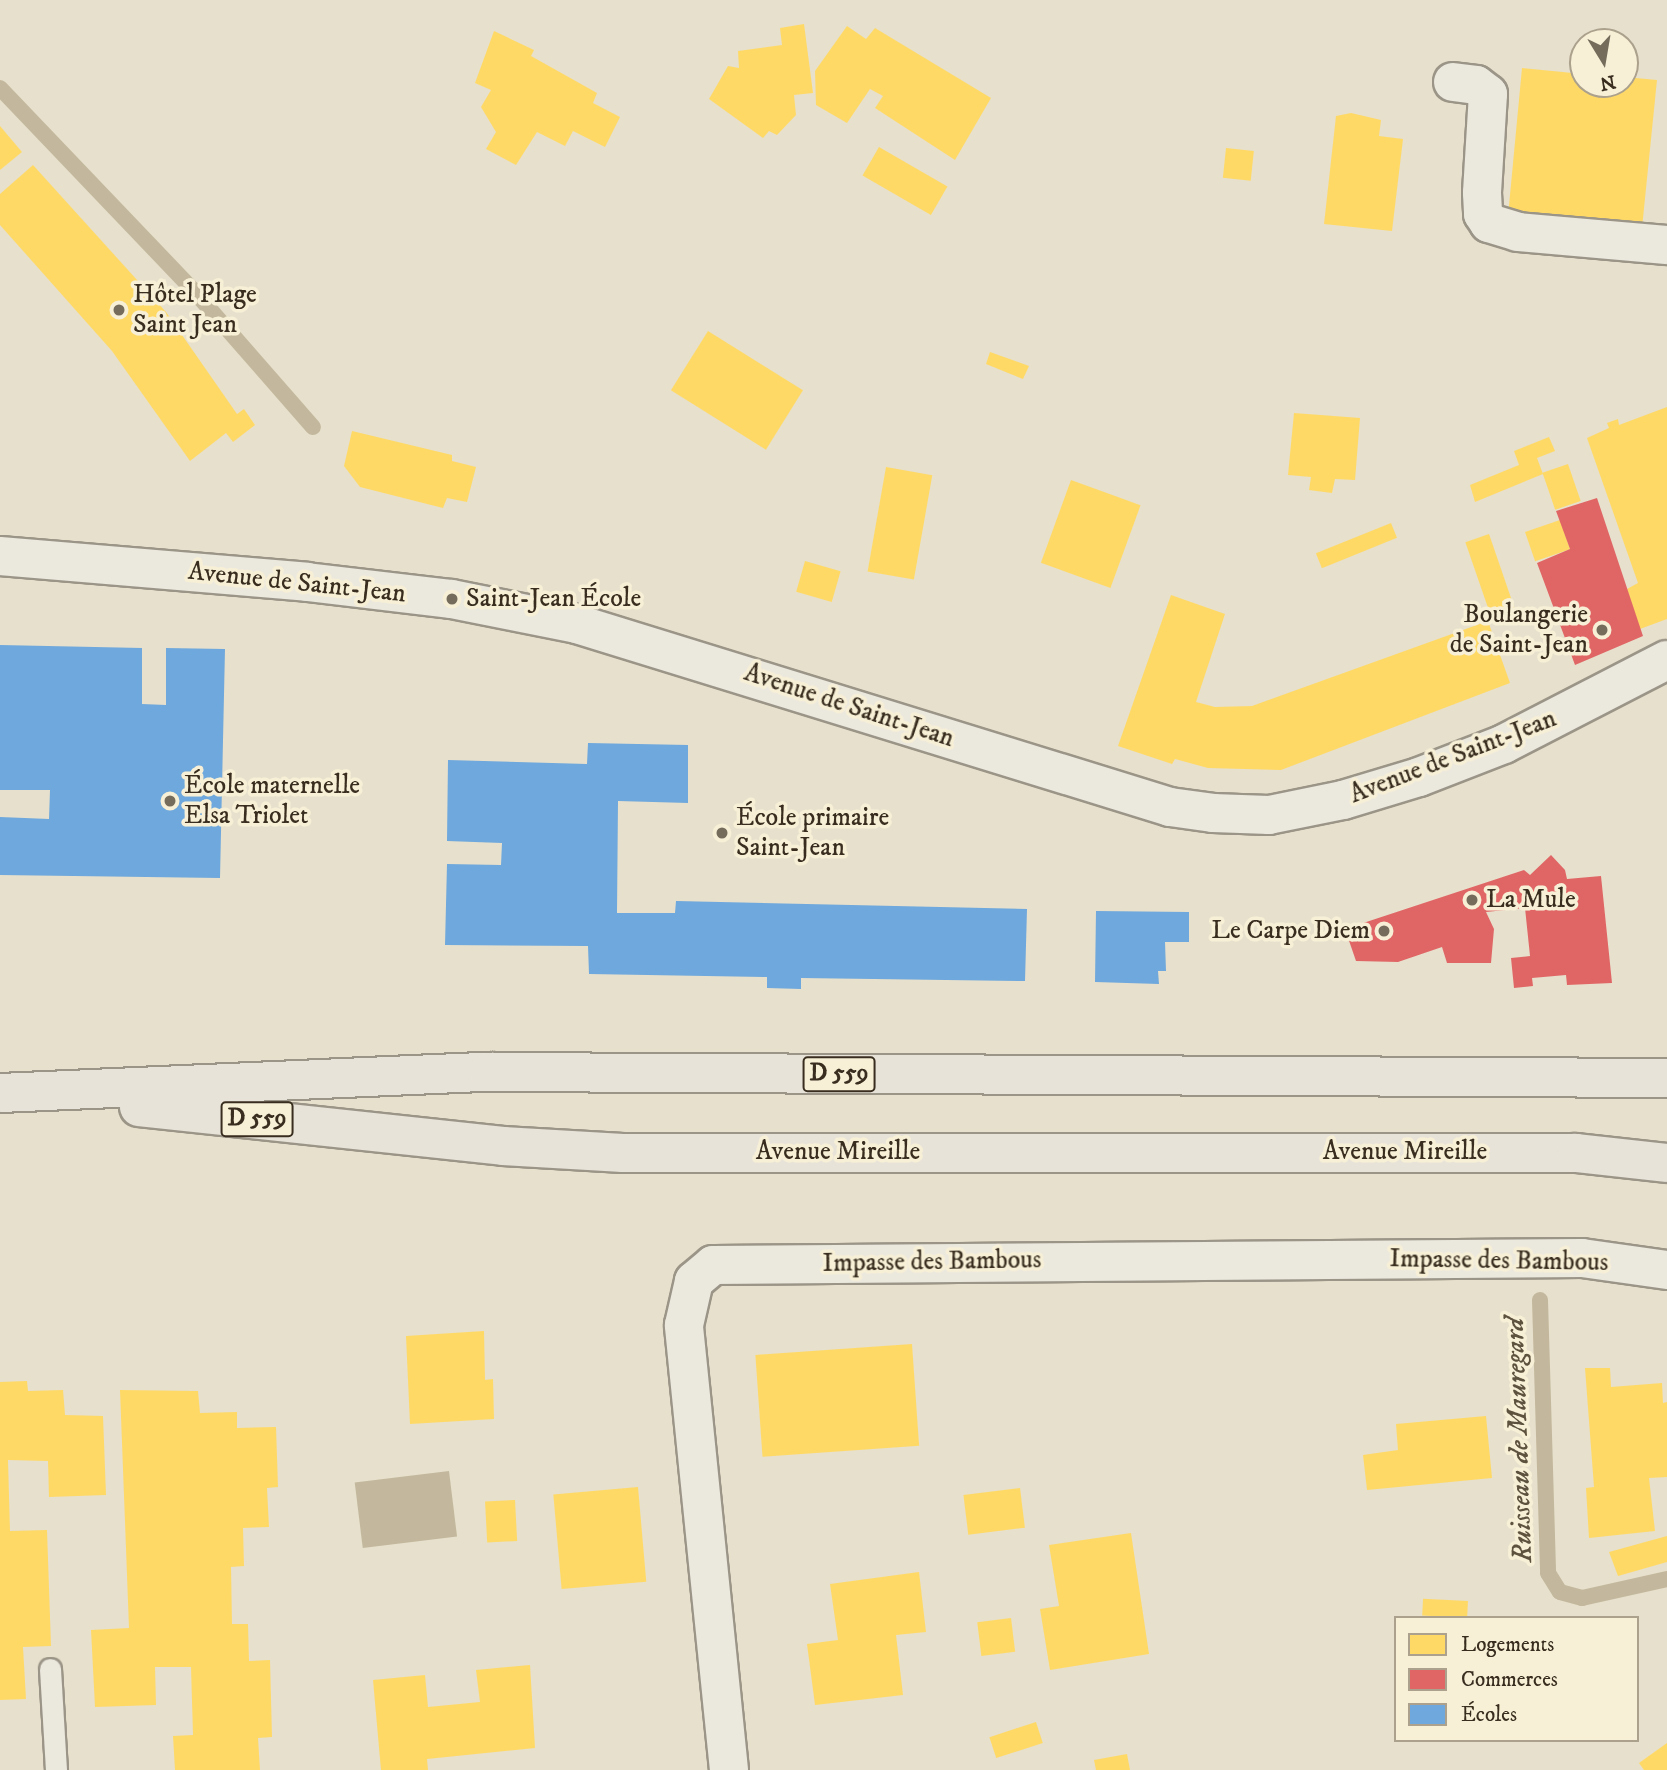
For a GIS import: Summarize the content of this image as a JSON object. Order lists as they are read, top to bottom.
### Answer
{
  "streets": {
    "main road": ["D 559", "Avenue Mireille"],
    "street": ["Avenue de Saint-Jean", "Impasse des Bambous"]
  },
  "water": ["Ruisseau de Mauregard"],
  "places": [
    "Hôtel Plage Saint Jean",
    "Saint-Jean École",
    "Boulangerie de Saint-Jean",
    "École maternelle Elsa Triolet",
    "École primaire Saint-Jean",
    "La Mule",
    "Le Carpe Diem"
  ],
  "legend": ["Logements", "Commerces", "Écoles"],
  "north": "bottom"
}
